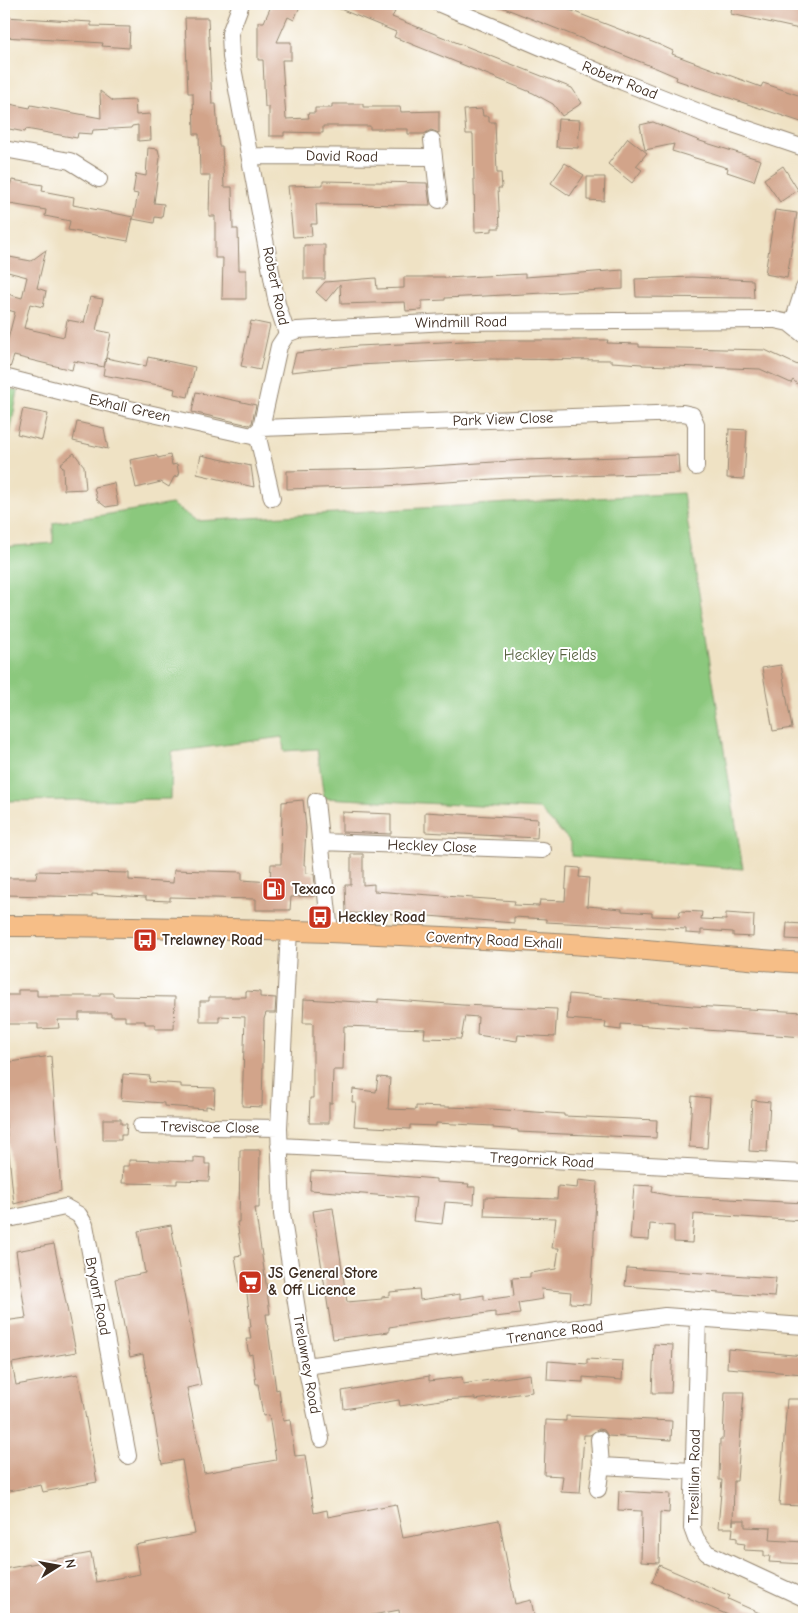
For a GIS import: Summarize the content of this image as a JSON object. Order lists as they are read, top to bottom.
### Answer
{
  "streets": {
    "main road": ["Coventry Road Exhall"],
    "street": [
      "Robert Road",
      "David Road",
      "Windmill Road",
      "Exhall Green",
      "Park View Close",
      "Heckley Close",
      "Treviscoe Close",
      "Tregorrick Road",
      "Bryant Road",
      "Trenance Road",
      "Trelawney Road",
      "Tresillian Road"
    ]
  },
  "crossings": [
    ["Robert Road", "David Road"],
    ["Robert Road", "Windmill Road"],
    ["Exhall Green", "Park View Close"],
    ["Coventry Road Exhall", "Trelawney Road"],
    ["Treviscoe Close", "Trelawney Road"],
    ["Tregorrick Road", "Trelawney Road"],
    ["Trenance Road", "Trelawney Road"],
    ["Trenance Road", "Tresillian Road"]
  ],
  "parks": ["Heckley Fields"],
  "places": {
    "fuel station": ["Texaco"],
    "bus stop": ["Heckley Road", "Trelawney Road"],
    "supermarket": ["JS General Store & Off Licence"]
  },
  "north": "right"
}
